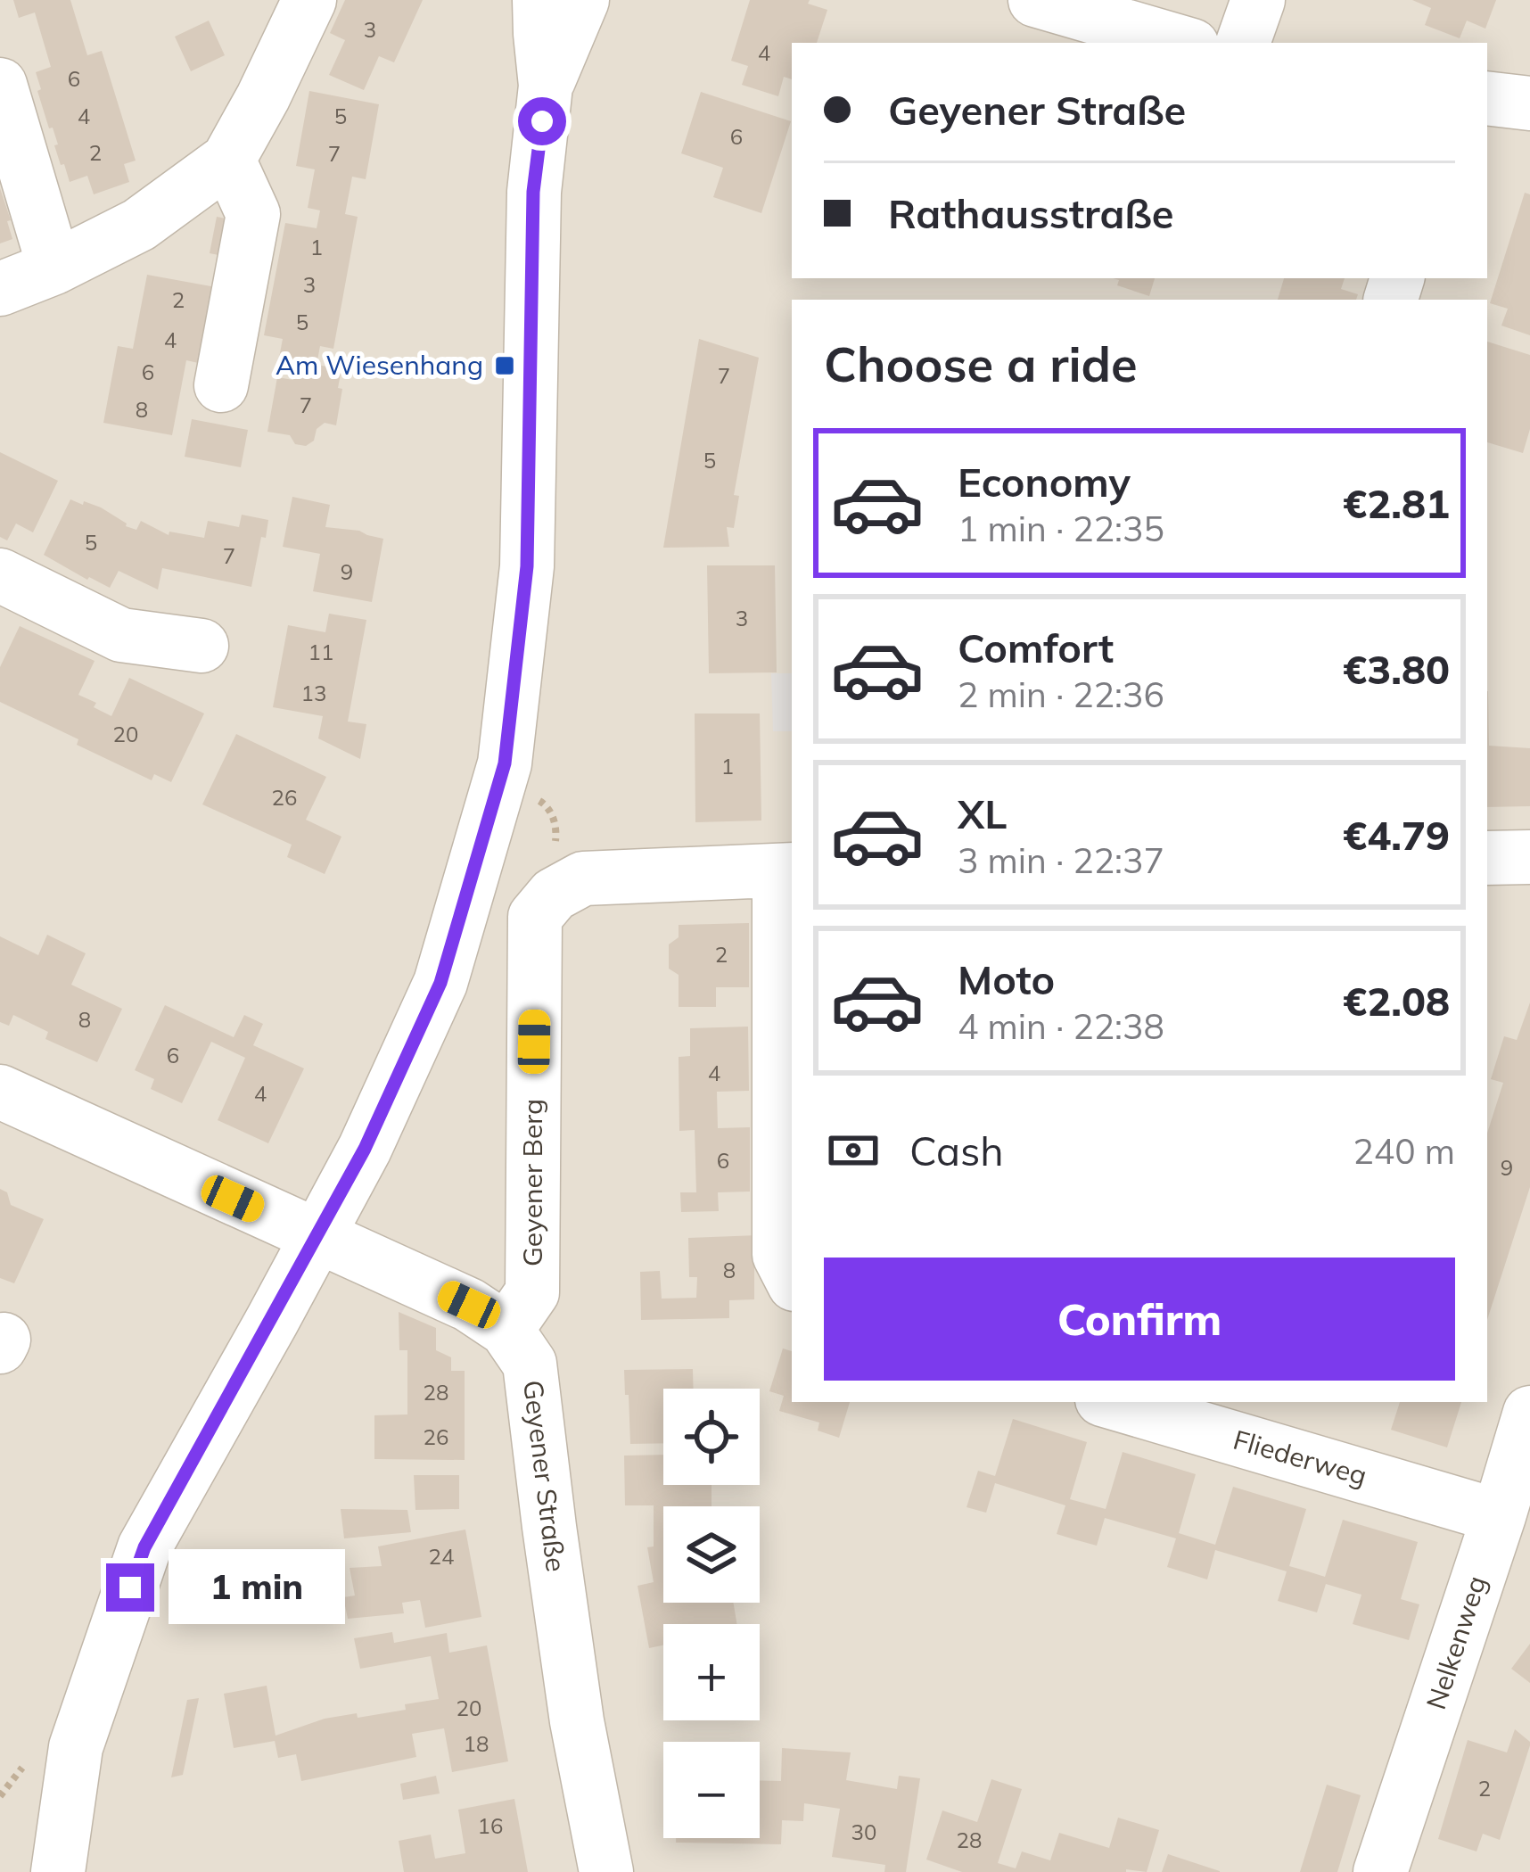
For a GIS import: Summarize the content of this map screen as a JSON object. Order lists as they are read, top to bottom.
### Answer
{
  "streets": {
    "street": [
      "Geyener Berg",
      "Fliederweg",
      "Geyener Straße",
      "Nelkenweg"
    ]
  },
  "crossings": [
    ["Geyener Berg", "Geyener Straße"],
    ["Fliederweg", "Nelkenweg"]
  ],
  "places": {
    "transit": ["Am Wiesenhang"]
  },
  "house_numbers": [
    "3",
    "4",
    "6",
    "4",
    "5",
    "6",
    "2",
    "7",
    "1",
    "3",
    "2",
    "5",
    "4",
    "6",
    "7",
    "7",
    "8",
    "5",
    "5",
    "7",
    "9",
    "3",
    "11",
    "13",
    "20",
    "1",
    "26",
    "2",
    "8",
    "6",
    "4",
    "4",
    "6",
    "9",
    "8",
    "28",
    "26",
    "24",
    "20",
    "18",
    "2",
    "16",
    "30",
    "28"
  ],
  "page": {
    "banner": ["Geyener Straße", "Rathausstraße"],
    "heading": "Choose a ride",
    "list": [
      {
        "name": "Economy",
        "note": "1 min · 22:35",
        "value": "€2.81"
      },
      {
        "name": "Comfort",
        "note": "2 min · 22:36",
        "value": "€3.80"
      },
      {
        "name": "XL",
        "note": "3 min · 22:37",
        "value": "€4.79"
      },
      {
        "name": "Moto",
        "note": "4 min · 22:38",
        "value": "€2.08"
      }
    ],
    "pay": ["Cash", "240 m"],
    "buttons": "Confirm",
    "map_buttons": ["+", "−"],
    "bubble": "1 min"
  }
}
